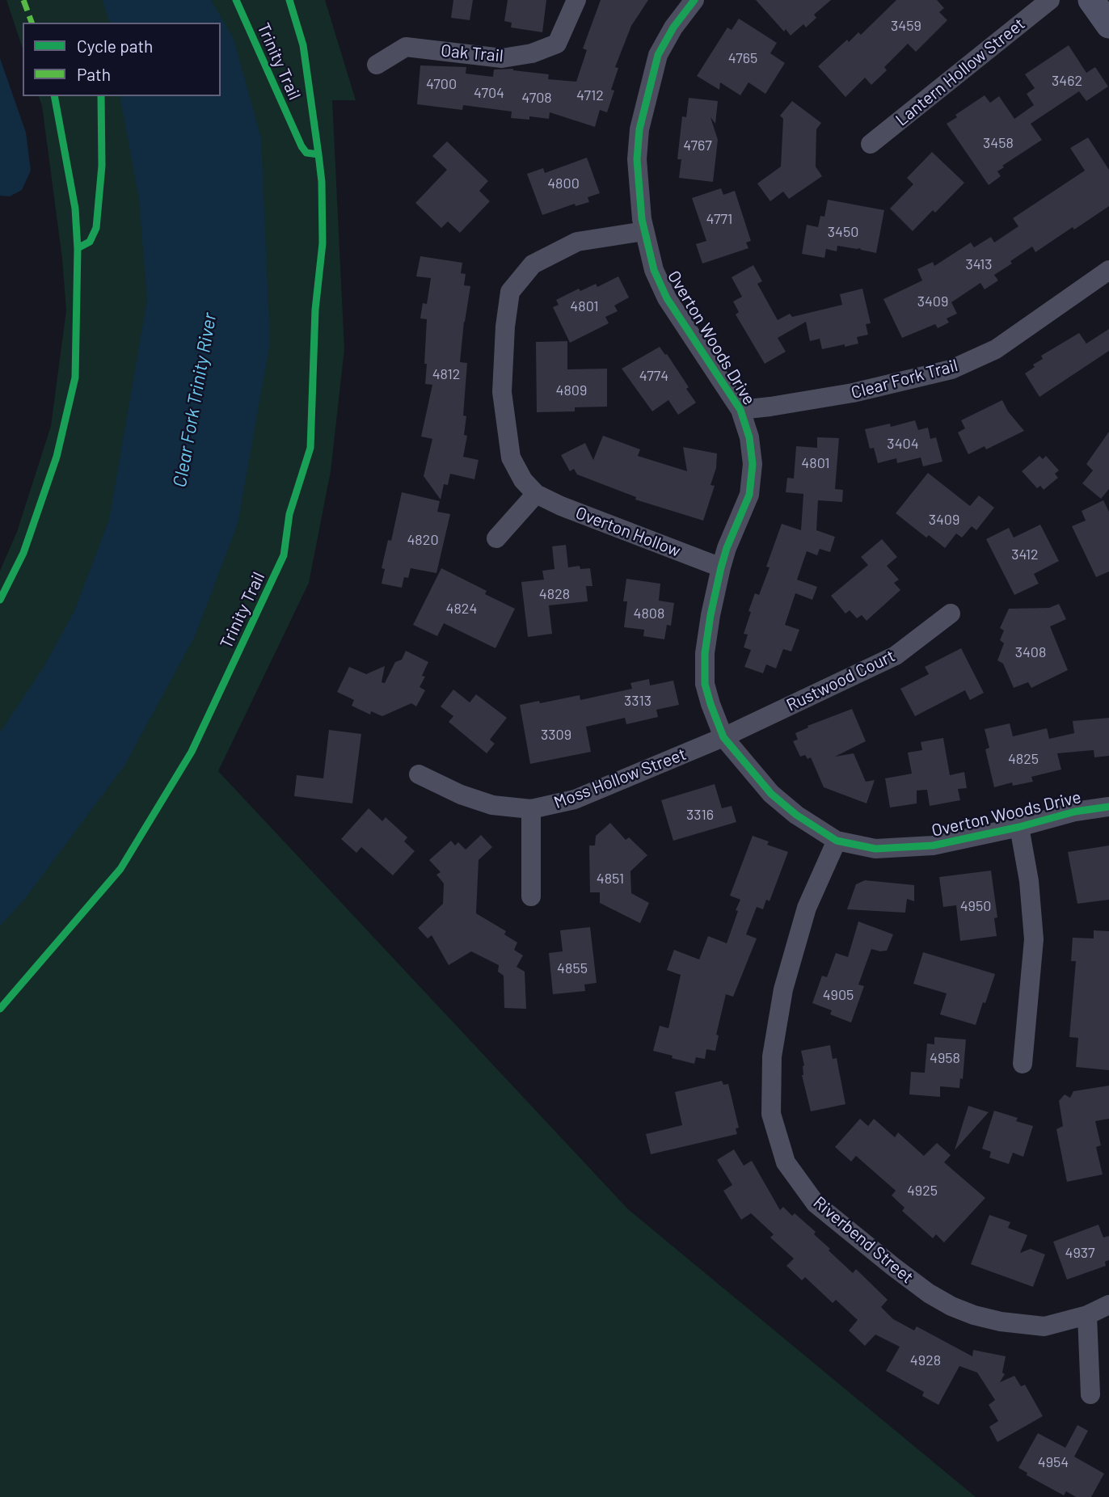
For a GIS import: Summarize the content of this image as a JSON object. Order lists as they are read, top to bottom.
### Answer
{
  "streets": {
    "street": [
      "Oak Trail",
      "Lantern Hollow Street",
      "Overton Woods Drive",
      "Clear Fork Trail",
      "Overton Hollow",
      "Rustwood Court",
      "Moss Hollow Street",
      "Riverbend Street"
    ],
    "cycle path": ["Trinity Trail"]
  },
  "crossings": [
    ["Overton Woods Drive", "Clear Fork Trail"],
    ["Overton Woods Drive", "Overton Hollow"],
    ["Overton Woods Drive", "Rustwood Court"],
    ["Overton Woods Drive", "Moss Hollow Street"],
    ["Overton Woods Drive", "Riverbend Street"],
    ["Rustwood Court", "Moss Hollow Street"]
  ],
  "water": ["Clear Fork Trinity River"],
  "house_numbers": [
    "3459",
    "4765",
    "3462",
    "4700",
    "4704",
    "4712",
    "4708",
    "3458",
    "4767",
    "4800",
    "4771",
    "3450",
    "3413",
    "3409",
    "4801",
    "4812",
    "4774",
    "4809",
    "3404",
    "4801",
    "3409",
    "4820",
    "3412",
    "4828",
    "4824",
    "4808",
    "3408",
    "3313",
    "3309",
    "4825",
    "3316",
    "4851",
    "4950",
    "4855",
    "4905",
    "4958",
    "4925",
    "4937",
    "4928",
    "4954"
  ],
  "legend": ["Cycle path", "Path"]
}
